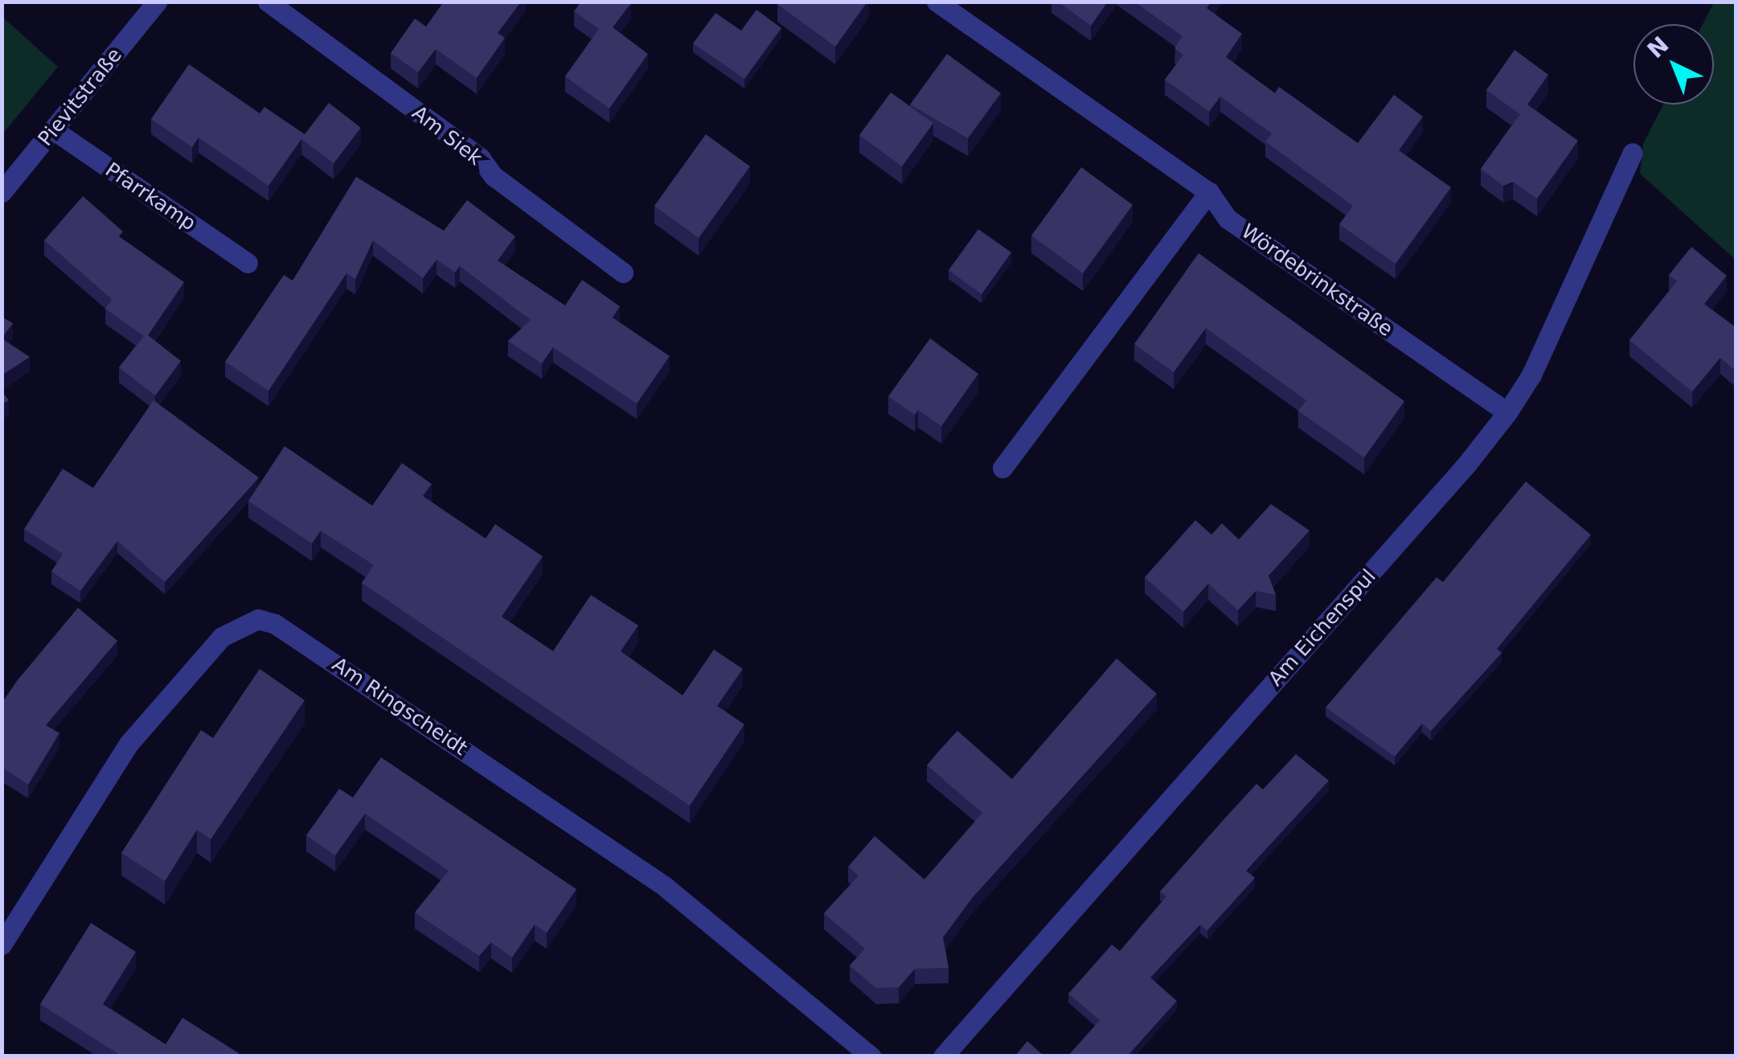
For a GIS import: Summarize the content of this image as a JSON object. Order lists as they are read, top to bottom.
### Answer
{
  "streets": {
    "street": [
      "Pievitstraße",
      "Am Siek",
      "Pfarrkamp",
      "Wördebrinkstraße",
      "Am Eichenspul",
      "Am Ringscheidt"
    ]
  },
  "crossings": [
    ["Pievitstraße", "Pfarrkamp"],
    ["Wördebrinkstraße", "Am Eichenspul"]
  ],
  "north": "top left"
}
